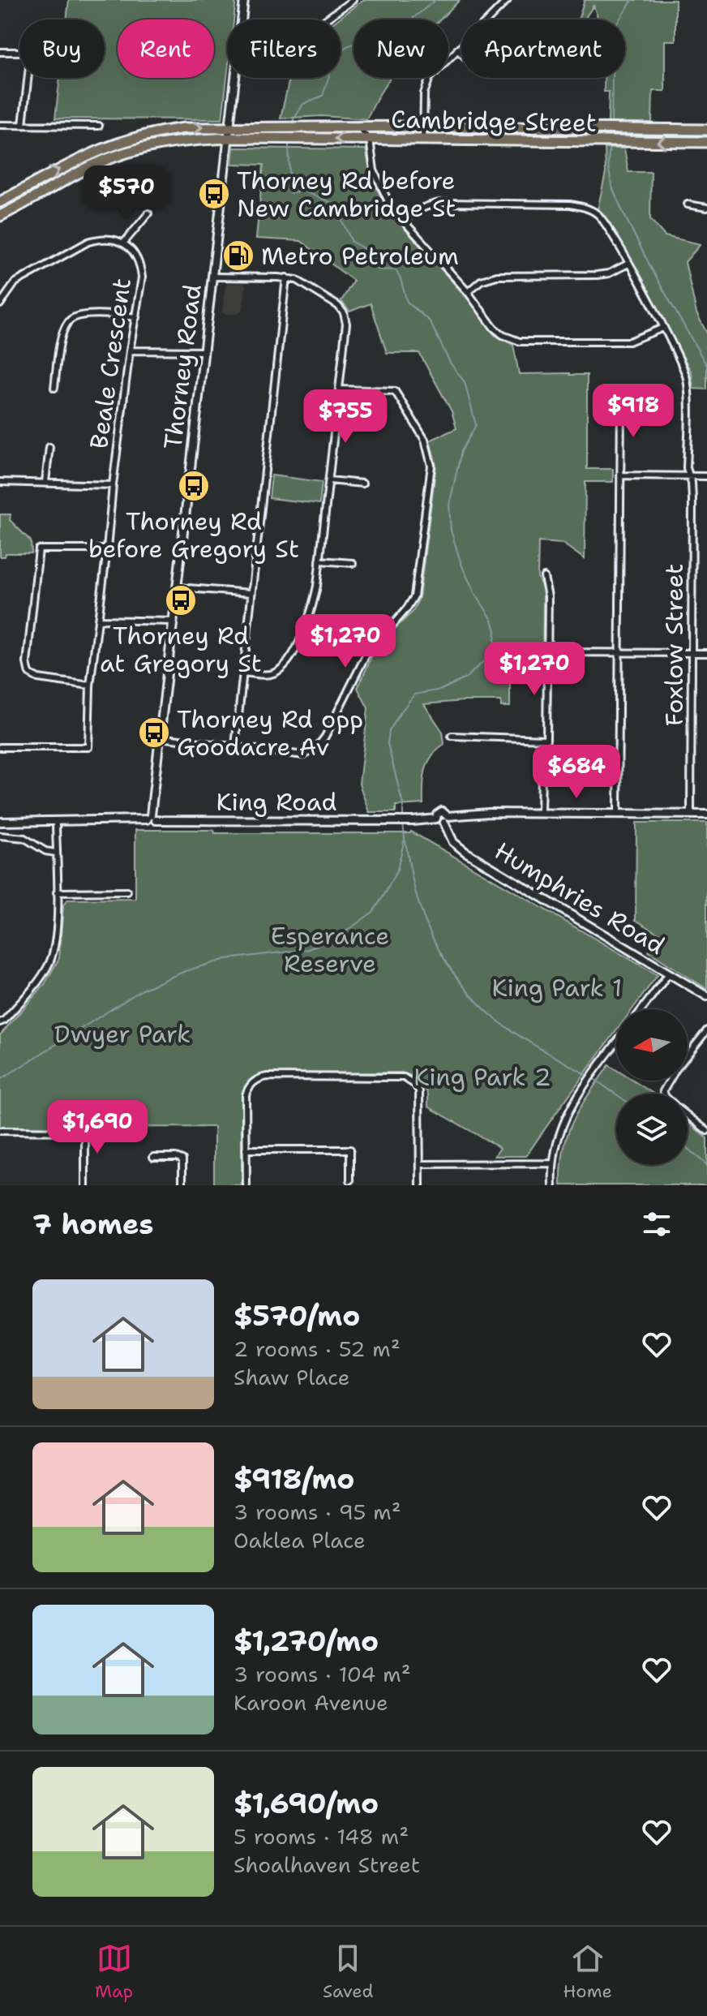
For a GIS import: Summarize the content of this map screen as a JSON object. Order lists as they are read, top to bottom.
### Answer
{
  "streets": {
    "highway": ["Cambridge Street"],
    "street": [
      "Beale Crescent",
      "Thorney Road",
      "Foxlow Street",
      "King Road",
      "Humphries Road"
    ]
  },
  "crossings": [
    ["Cambridge Street", "Thorney Road"],
    ["Thorney Road", "King Road"],
    ["King Road", "Humphries Road"]
  ],
  "parks": [
    "Esperance Reserve",
    "King Park 1",
    "Dwyer Park",
    "King Park 2"
  ],
  "places": {
    "bus stop": [
      "Thorney Rd before New Cambridge St",
      "Thorney Rd before Gregory St",
      "Thorney Rd at Gregory St",
      "Thorney Rd opp Goodacre Av"
    ],
    "fuel station": ["Metro Petroleum"]
  },
  "north": "left",
  "page": {
    "chip": [
      "Buy",
      "Rent",
      "Filters",
      "New",
      "Apartment"
    ],
    "price": [
      "$570",
      "$918",
      "$755",
      "$1,270",
      "$1,270",
      "$684",
      "$1,690"
    ],
    "heading": "7 homes",
    "list": [
      {
        "name": "$570/mo",
        "note": "2 rooms · 52 m² · Shaw Place"
      },
      {
        "name": "$918/mo",
        "note": "3 rooms · 95 m² · Oaklea Place"
      },
      {
        "name": "$1,270/mo",
        "note": "3 rooms · 104 m² · Karoon Avenue"
      },
      {
        "name": "$1,690/mo",
        "note": "5 rooms · 148 m² · Shoalhaven Street"
      }
    ],
    "tabs": ["Map", "Saved", "Home"]
  }
}
